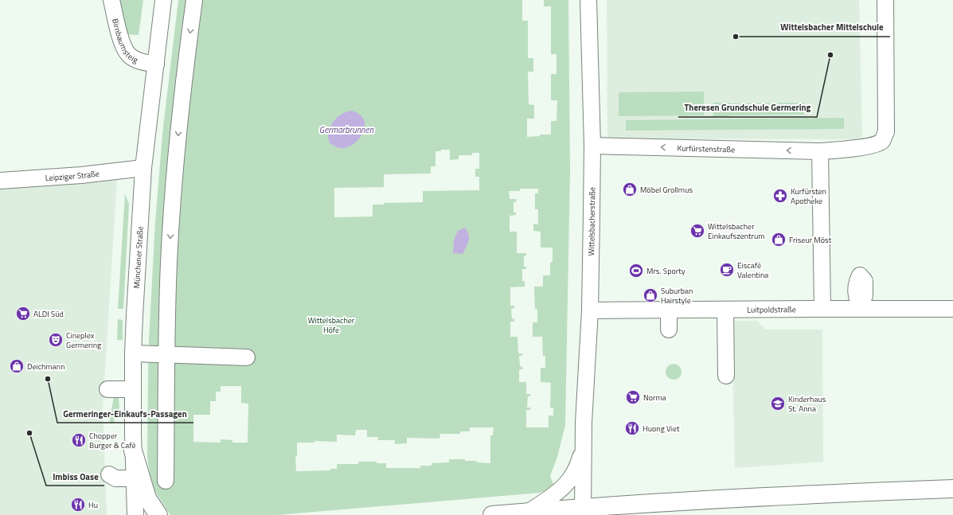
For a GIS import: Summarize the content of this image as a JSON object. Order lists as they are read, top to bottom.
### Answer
{
  "streets": {
    "street": [
      "Birnbaumsteig",
      "Kurfürstenstraße",
      "Leipziger Straße",
      "Wittelsbacherstraße",
      "Münchener Straße",
      "Luitpoldstraße"
    ]
  },
  "crossings": [
    ["Birnbaumsteig", "Münchener Straße"],
    ["Kurfürstenstraße", "Wittelsbacherstraße"],
    ["Leipziger Straße", "Münchener Straße"],
    ["Wittelsbacherstraße", "Luitpoldstraße"]
  ],
  "one_way": ["Kurfürstenstraße"],
  "water": ["Germarbrunnen"],
  "parks": ["Wittelsbacher Höfe"],
  "places": {
    "other": [
      "Wittelsbacher Mittelschule",
      "Theresen Grundschule Germering",
      "Germeringer-Einkaufs-Passagen",
      "Imbiss Oase"
    ],
    "shop": [
      "Möbel Grollmus",
      "Friseur Möst",
      "Suburban Hairstyle",
      "Deichmann"
    ],
    "pharmacy": ["Kurfürsten Apotheke"],
    "supermarket": ["Wittelsbacher Einkaufszentrum", "ALDI Süd", "Norma"],
    "cafe": ["Eiscafé Valentina"],
    "sports": ["Mrs. Sporty"],
    "theatre": ["Cineplex Germering"],
    "school or university": ["Kinderhaus St. Anna"],
    "restaurant": ["Huong Viet", "Chopper Burger & Café", "Hu"]
  }
}
